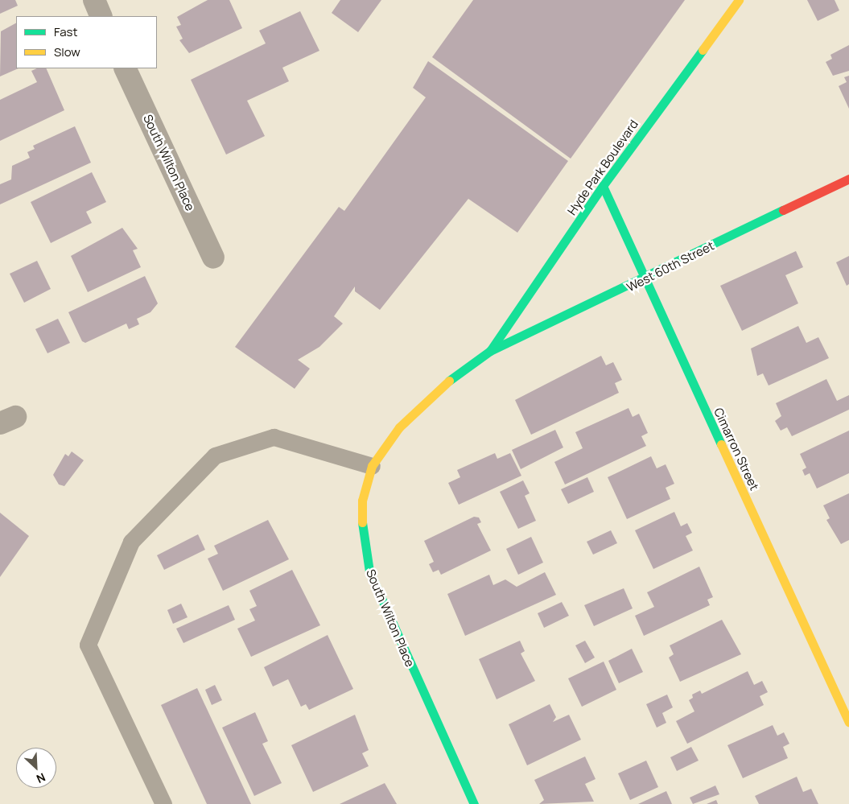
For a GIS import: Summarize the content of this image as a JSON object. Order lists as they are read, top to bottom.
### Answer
{
  "streets": {
    "street": [
      "South Wilton Place",
      "Hyde Park Boulevard",
      "West 60th Street",
      "Cimarron Street"
    ]
  },
  "crossings": [
    ["South Wilton Place", "Hyde Park Boulevard"],
    ["South Wilton Place", "West 60th Street"],
    ["Hyde Park Boulevard", "West 60th Street"],
    ["Hyde Park Boulevard", "Cimarron Street"],
    ["West 60th Street", "Cimarron Street"]
  ],
  "legend": ["Fast", "Slow"],
  "north": "bottom right"
}
